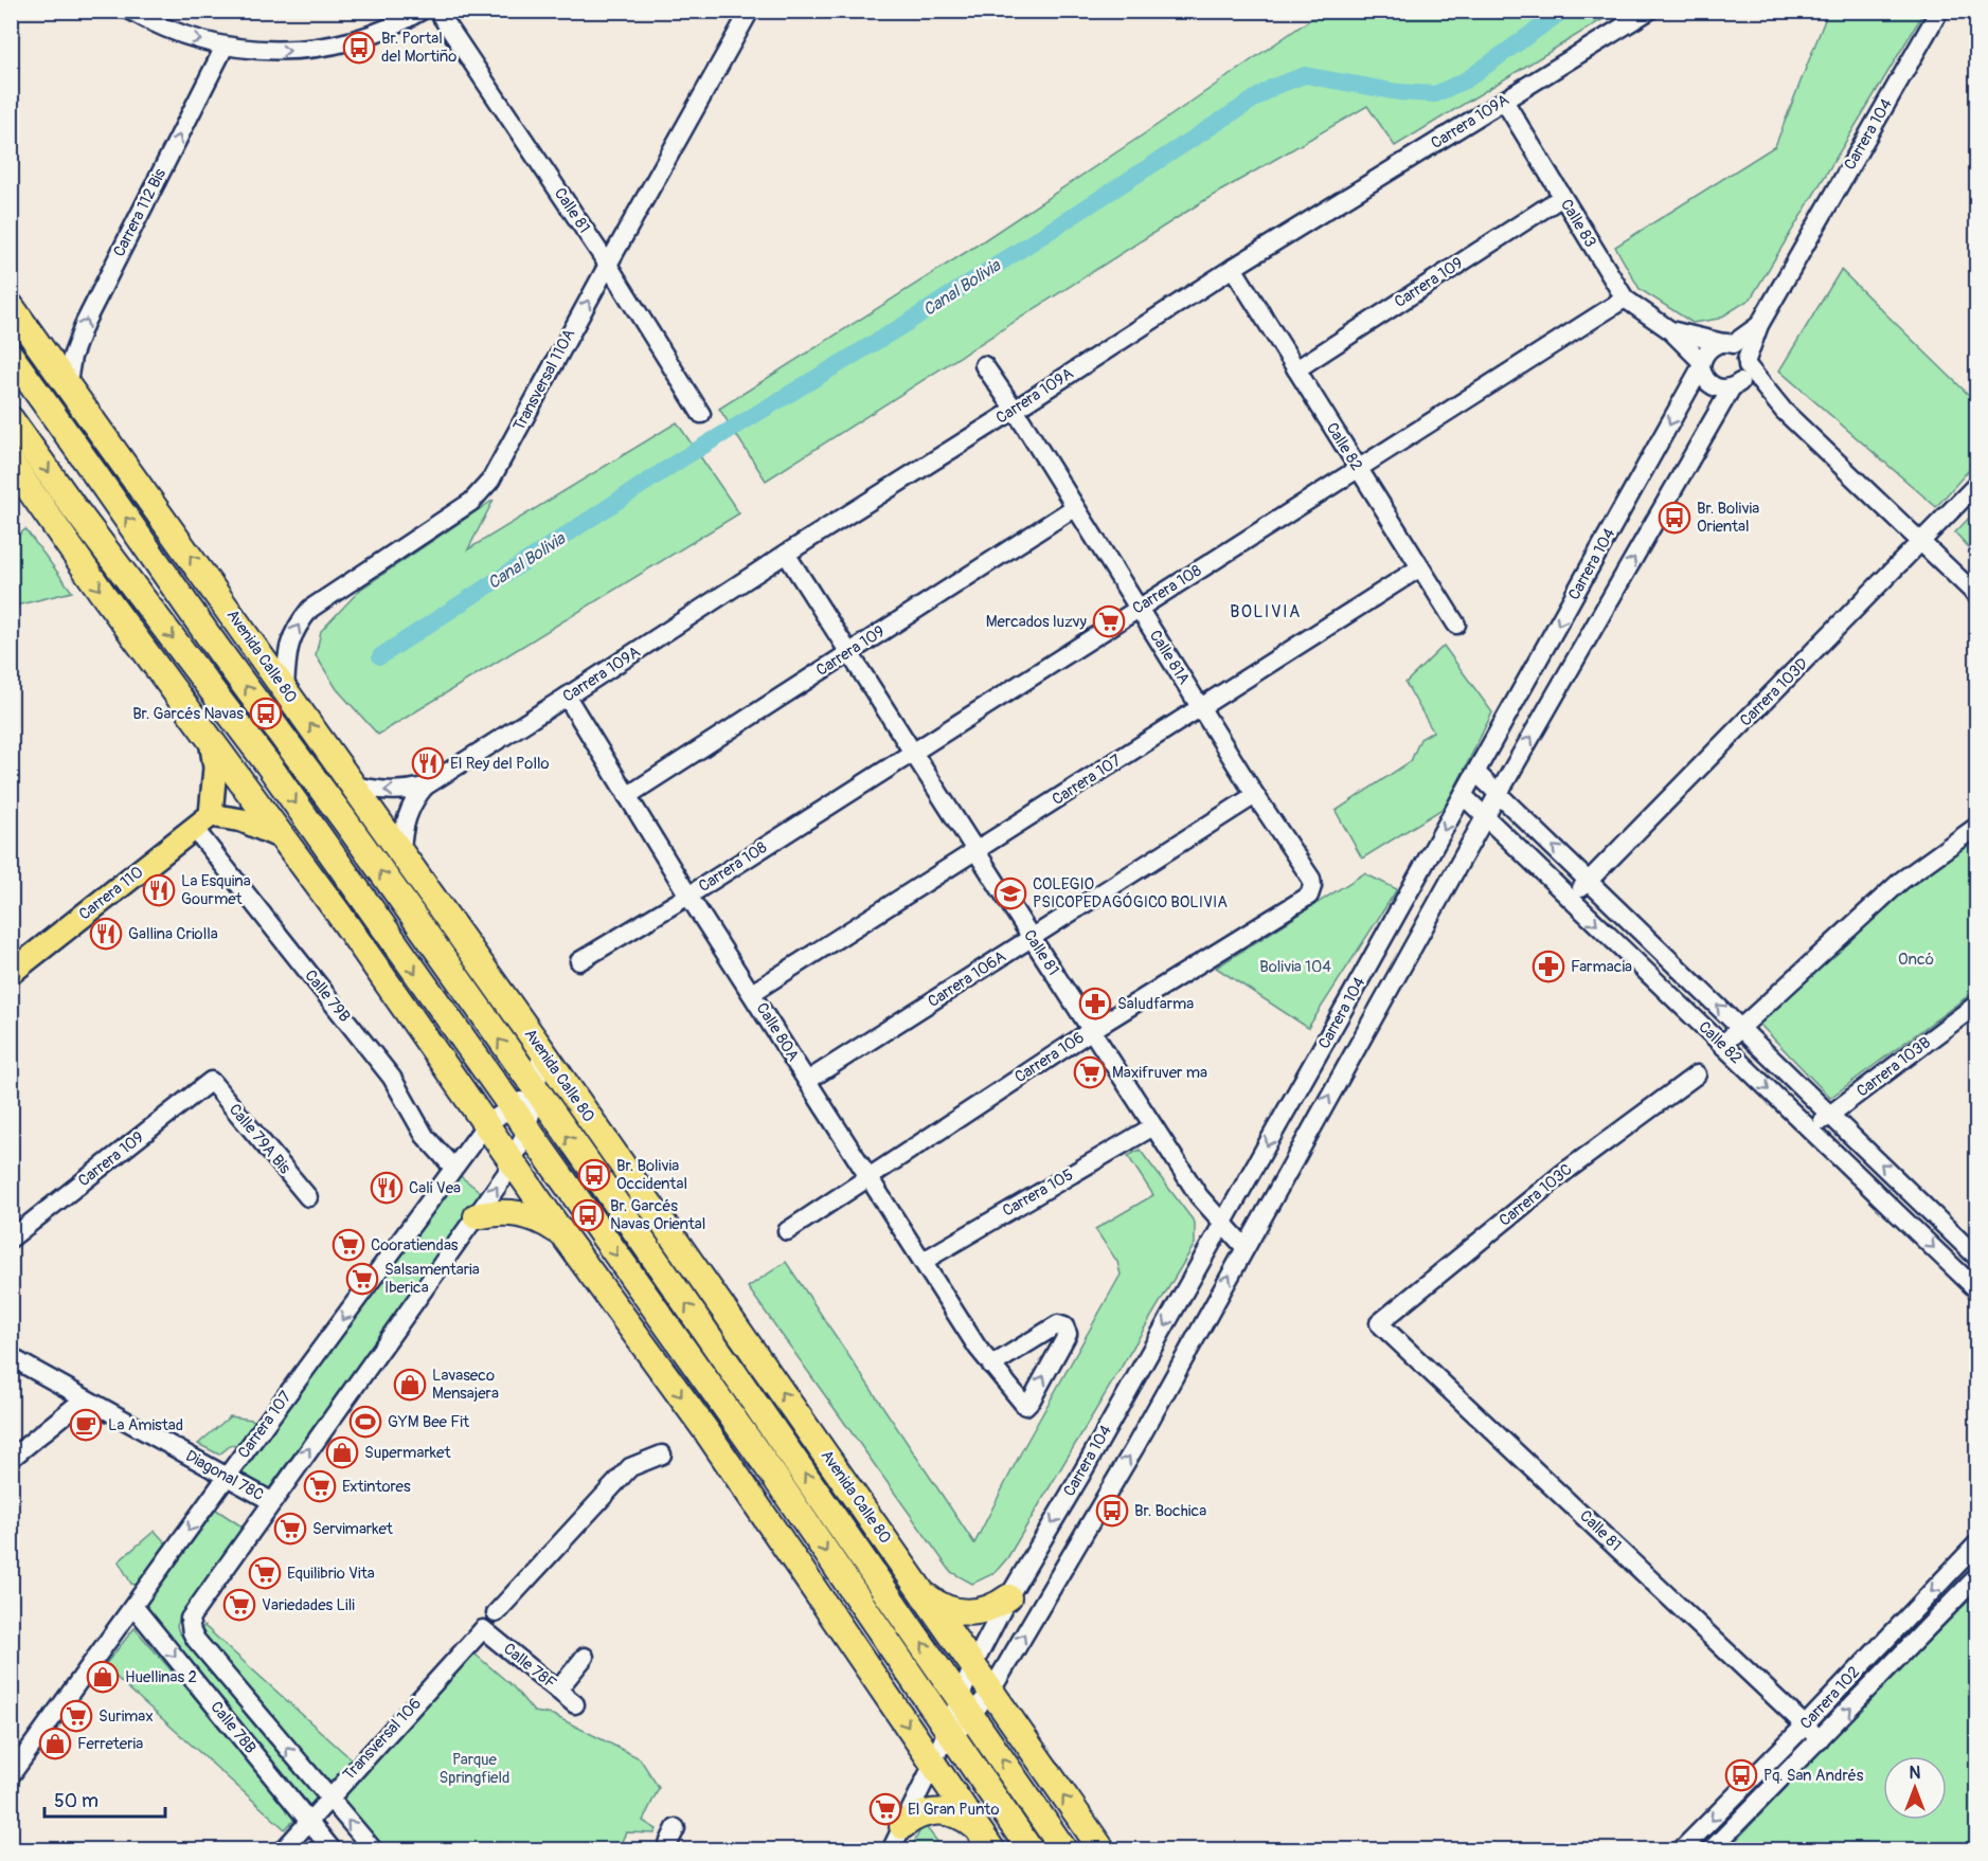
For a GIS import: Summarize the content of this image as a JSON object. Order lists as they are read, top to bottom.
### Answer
{
  "streets": {
    "highway": ["Avenida Calle 80"],
    "main road": ["Carrera 110"],
    "street": [
      "Carrera 109A",
      "Carrera 104",
      "Calle 81",
      "Carrera 112 Bis",
      "Calle 83",
      "Carrera 109",
      "Transversal 110A",
      "Calle 82",
      "Carrera 108",
      "Calle 81A",
      "Carrera 103D",
      "Carrera 107",
      "Carrera 106A",
      "Calle 79B",
      "Calle 80A",
      "Carrera 106",
      "Carrera 103B",
      "Calle 79A Bis",
      "Carrera 105",
      "Carrera 103C",
      "Diagonal 78C",
      "Calle 78F",
      "Carrera 102",
      "Calle 78B",
      "Transversal 106"
    ]
  },
  "crossings": [
    ["Carrera 109A", "Calle 81"],
    ["Carrera 109A", "Calle 83"],
    ["Carrera 109A", "Calle 82"],
    ["Carrera 109A", "Avenida Calle 80"],
    ["Carrera 109A", "Calle 81A"],
    ["Carrera 109A", "Calle 80A"],
    ["Carrera 104", "Calle 81"],
    ["Carrera 104", "Calle 83"],
    ["Carrera 104", "Calle 82"],
    ["Carrera 104", "Avenida Calle 80"],
    ["Calle 81", "Carrera 109"],
    ["Calle 81", "Transversal 110A"],
    ["Calle 81", "Carrera 108"],
    ["Calle 81", "Carrera 107"],
    ["Calle 81", "Carrera 106A"],
    ["Calle 81", "Carrera 106"],
    ["Calle 81", "Carrera 105"],
    ["Calle 81", "Carrera 103C"],
    ["Calle 81", "Carrera 102"],
    ["Carrera 112 Bis", "Avenida Calle 80"],
    ["Calle 83", "Carrera 109"],
    ["Calle 83", "Carrera 108"],
    ["Carrera 109", "Calle 82"],
    ["Carrera 109", "Calle 81A"],
    ["Carrera 109", "Calle 80A"],
    ["Carrera 109", "Calle 79A Bis"],
    ["Transversal 110A", "Avenida Calle 80"],
    ["Calle 82", "Carrera 108"],
    ["Calle 82", "Carrera 103D"],
    ["Calle 82", "Carrera 107"],
    ["Calle 82", "Carrera 103B"],
    ["Carrera 108", "Calle 81A"],
    ["Carrera 108", "Calle 80A"],
    ["Avenida Calle 80", "Carrera 107"],
    ["Calle 81A", "Carrera 107"],
    ["Calle 81A", "Carrera 106A"],
    ["Calle 81A", "Carrera 106"],
    ["Carrera 107", "Calle 79B"],
    ["Carrera 107", "Calle 80A"],
    ["Carrera 107", "Diagonal 78C"],
    ["Carrera 107", "Calle 78B"],
    ["Carrera 110", "Calle 79B"],
    ["Carrera 106A", "Calle 80A"],
    ["Calle 80A", "Carrera 106"],
    ["Calle 80A", "Carrera 105"],
    ["Diagonal 78C", "Calle 78B"],
    ["Calle 78F", "Transversal 106"],
    ["Calle 78B", "Transversal 106"]
  ],
  "one_way": ["Carrera 112 Bis", "Transversal 110A"],
  "districts": ["BOLIVIA"],
  "water": ["Canal Bolivia"],
  "parks": ["Oncó", "Bolivia 104", "Parque Springfield"],
  "places": {
    "bus stop": [
      "Br. Portal del Mortiño",
      "Br. Bolivia Oriental",
      "Br. Garcés Navas",
      "Br. Bolivia Occidental",
      "Br. Garcés Navas Oriental",
      "Br. Bochica",
      "Pq. San Andrés"
    ],
    "supermarket": [
      "Mercados luzvy",
      "Maxifruver ma",
      "Cooratiendas",
      "Salsamentaria Iberica",
      "Extintores",
      "Servimarket",
      "Equilibrio Vita",
      "Variedades Lili",
      "Surimax",
      "El Gran Punto"
    ],
    "restaurant": [
      "El Rey del Pollo",
      "La Esquina Gourmet",
      "Gallina Criolla",
      "Cali Vea"
    ],
    "school or university": ["COLEGIO PSICOPEDAGÓGICO BOLIVIA"],
    "pharmacy": ["Farmacia", "Saludfarma"],
    "shop": [
      "Lavaseco Mensajera",
      "Supermarket",
      "Huellinas 2",
      "Ferreteria"
    ],
    "sports": ["GYM Bee Fit"],
    "cafe": ["La Amistad"]
  },
  "scale_bar": "50 m",
  "north": "top"
}
